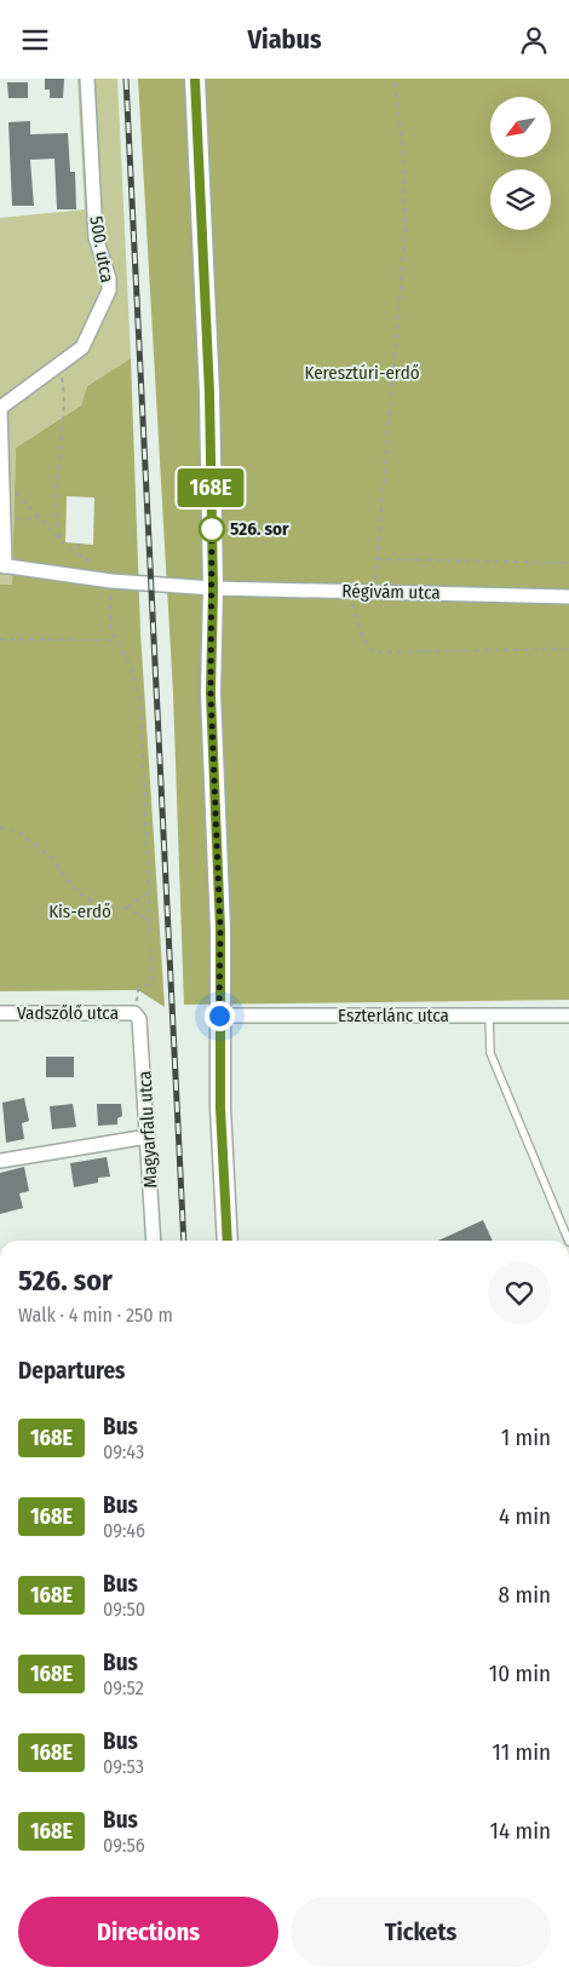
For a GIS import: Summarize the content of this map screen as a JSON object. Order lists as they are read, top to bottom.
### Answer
{
  "streets": {
    "street": [
      "500. utca",
      "Régivám utca",
      "Vadszőlő utca",
      "Eszterlánc utca",
      "Magyarfalu utca"
    ]
  },
  "crossings": [
    ["Vadszőlő utca", "Magyarfalu utca"]
  ],
  "parks": ["Keresztúri-erdő", "Kis-erdő"],
  "places": ["526. sor"],
  "lines": ["bus line 168E"],
  "north": "bottom left",
  "page": {
    "header": "Viabus",
    "on_map": "168E",
    "heading": [
      ["526. sor", "Walk · 4 min · 250 m"],
      "Departures"
    ],
    "list": [
      {
        "mark": "168E",
        "name": "Bus",
        "note": "09:43",
        "value": "1 min"
      },
      {
        "mark": "168E",
        "name": "Bus",
        "note": "09:46",
        "value": "4 min"
      },
      {
        "mark": "168E",
        "name": "Bus",
        "note": "09:50",
        "value": "8 min"
      },
      {
        "mark": "168E",
        "name": "Bus",
        "note": "09:52",
        "value": "10 min"
      },
      {
        "mark": "168E",
        "name": "Bus",
        "note": "09:53",
        "value": "11 min"
      },
      {
        "mark": "168E",
        "name": "Bus",
        "note": "09:56",
        "value": "14 min"
      }
    ],
    "buttons": ["Directions", "Tickets"]
  }
}
